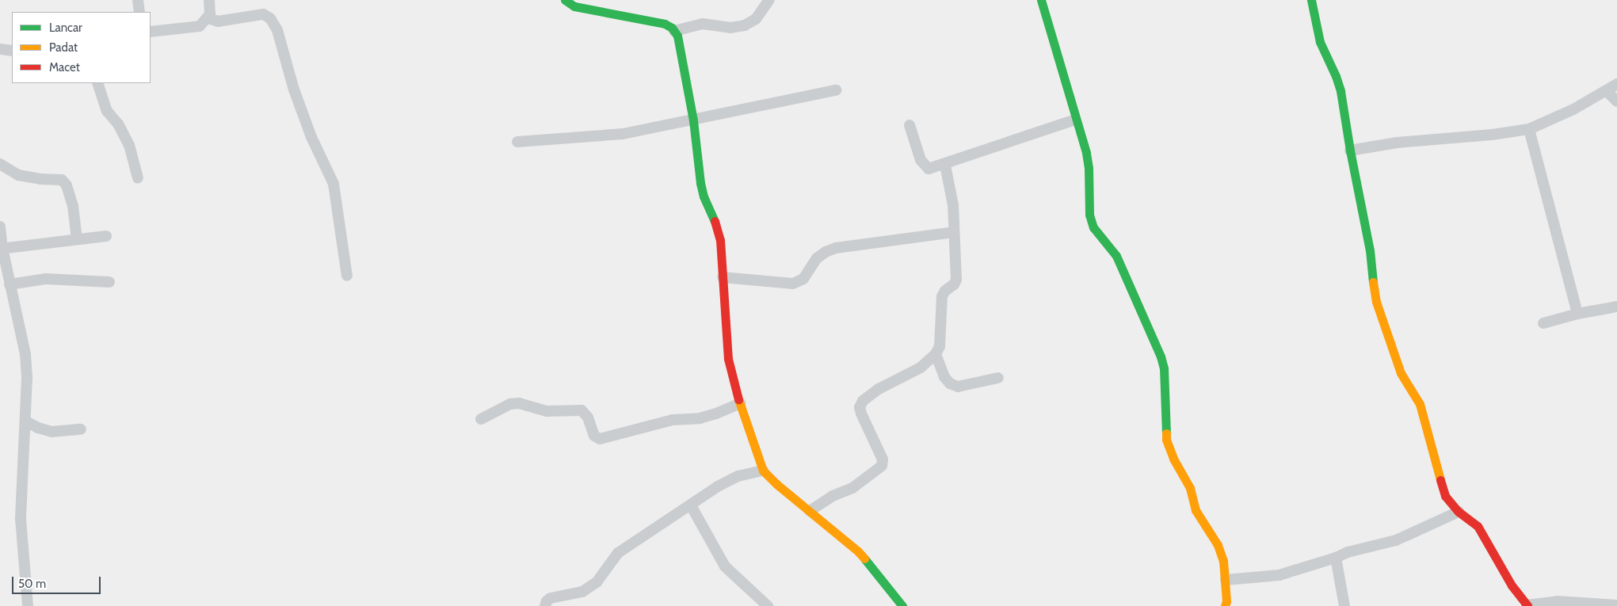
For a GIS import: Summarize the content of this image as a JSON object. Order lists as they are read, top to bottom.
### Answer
{
  "legend": ["Lancar", "Padat", "Macet"],
  "scale_bar": "50 m"
}
